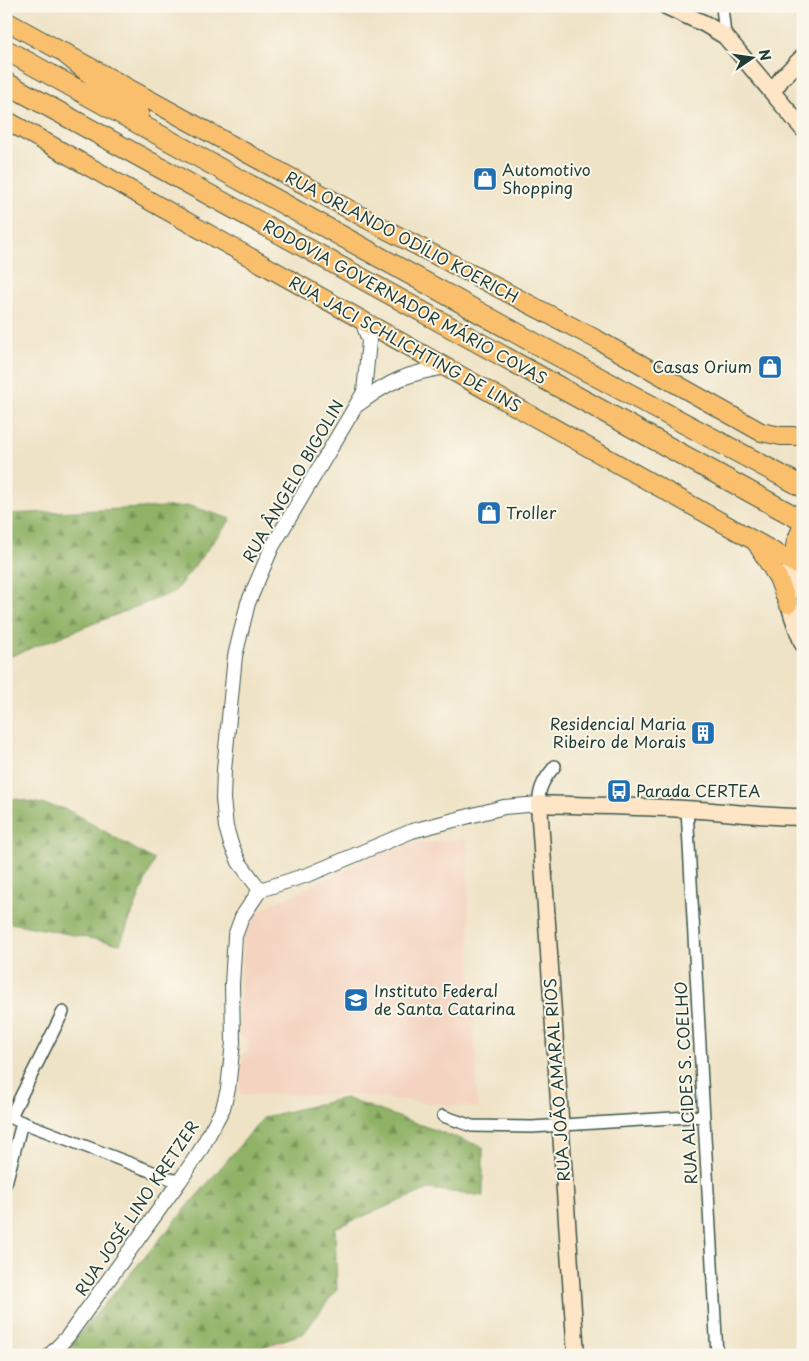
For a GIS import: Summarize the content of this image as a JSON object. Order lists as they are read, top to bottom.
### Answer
{
  "streets": {
    "highway": ["RODOVIA GOVERNADOR MÁRIO COVAS"],
    "main road": ["RUA ORLANDO ODÍLIO KOERICH", "RUA JACI SCHLICHTING DE LINS", "RUA JOÃO AMARAL RIOS"],
    "street": ["RUA ÂNGELO BIGOLIN", "RUA ALCIDES S. COELHO", "RUA JOSÉ LINO KRETZER"]
  },
  "crossings": [
    ["RUA JACI SCHLICHTING DE LINS", "RUA ÂNGELO BIGOLIN"],
    ["RUA ÂNGELO BIGOLIN", "RUA JOSÉ LINO KRETZER"]
  ],
  "places": {
    "shop": ["Automotivo Shopping", "Casas Orium", "Troller"],
    "building": ["Residencial Maria Ribeiro de Morais"],
    "bus stop": ["Parada CERTEA"],
    "school or university": ["Instituto Federal de Santa Catarina"]
  },
  "north": "right"
}
